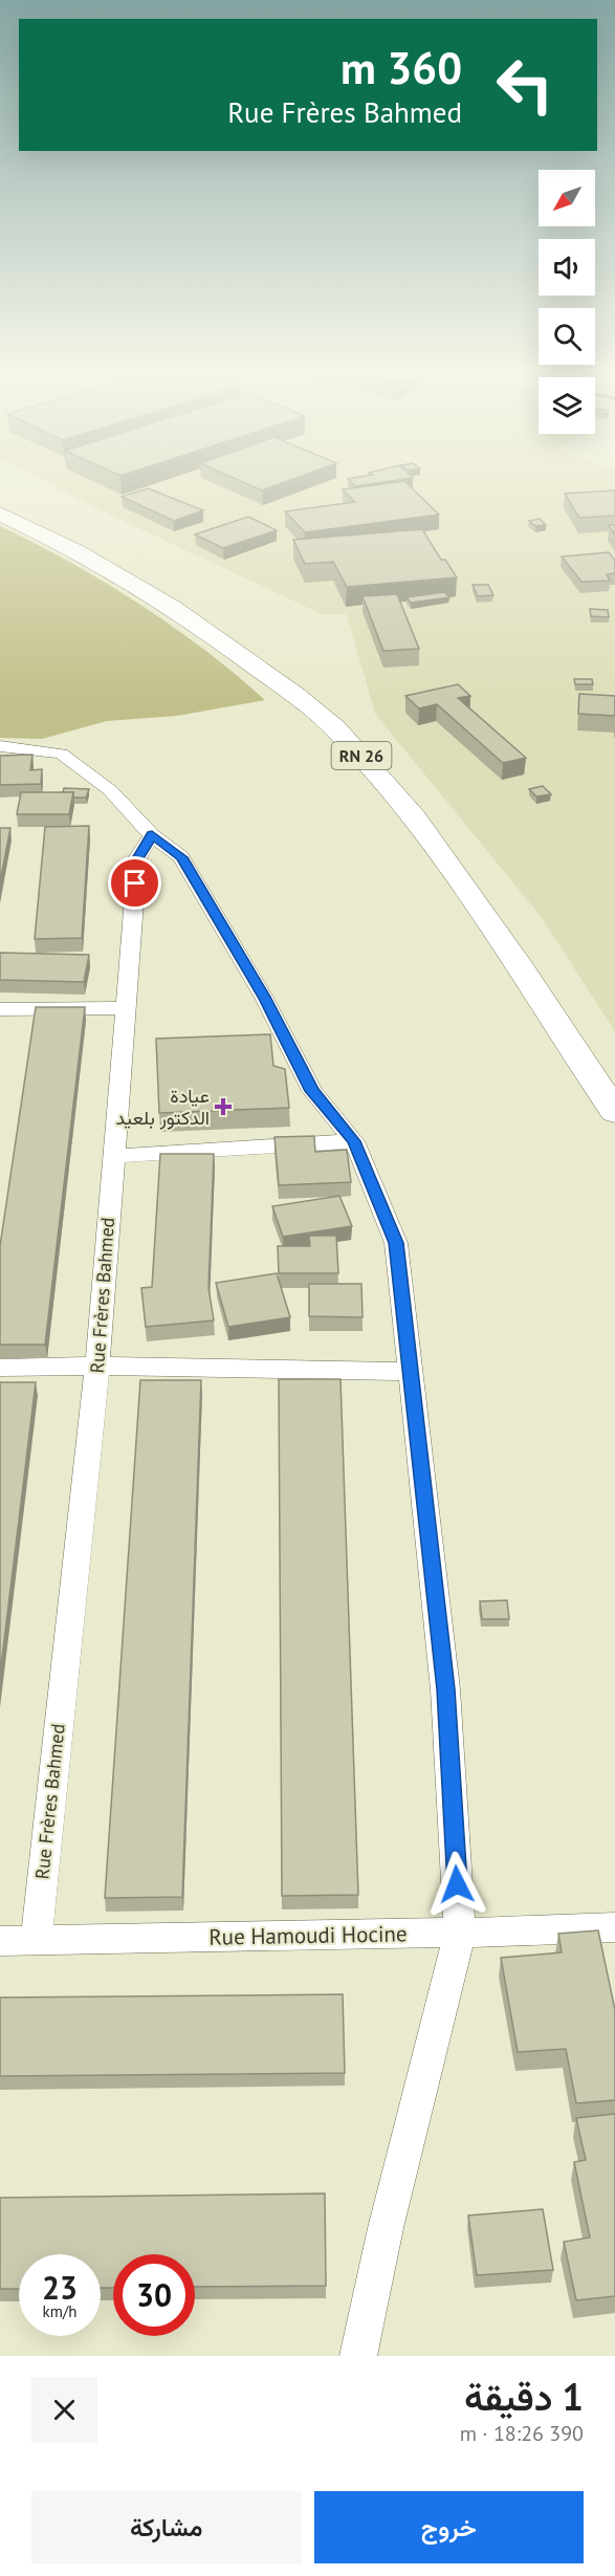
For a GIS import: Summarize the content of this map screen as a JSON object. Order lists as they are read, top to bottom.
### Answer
{
  "streets": {
    "main road": ["RN 26"],
    "street": ["Rue Frères Bahmed", "Rue Hamoudi Hocine"]
  },
  "crossings": [
    ["Rue Frères Bahmed", "Rue Hamoudi Hocine"]
  ],
  "places": {
    "health": ["عيادة الدكتور بلعيد"]
  },
  "north": "bottom left",
  "page": {
    "turn": ["360 m", "Rue Frères Bahmed"],
    "speed": "23 km/h",
    "limit": "30",
    "heading": ["1 دقيقة", "390 m · 18:26"],
    "buttons": ["خروج", "مشاركة"]
  }
}
